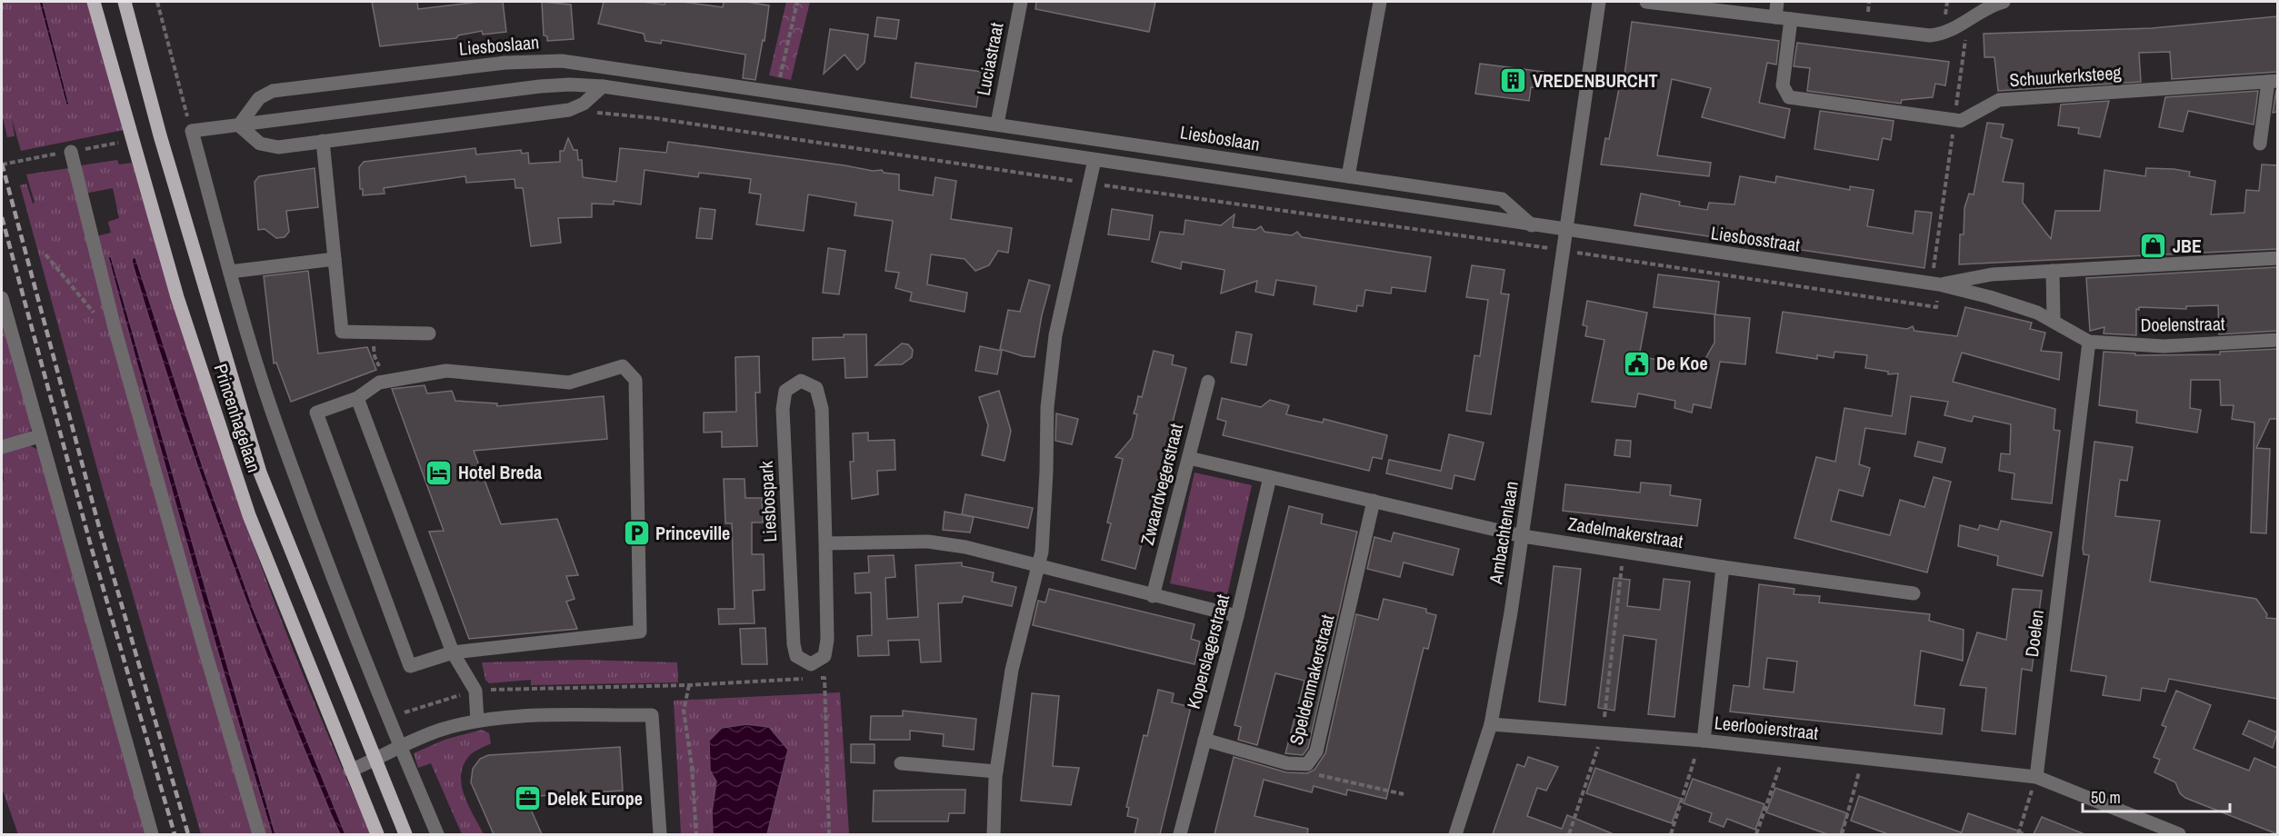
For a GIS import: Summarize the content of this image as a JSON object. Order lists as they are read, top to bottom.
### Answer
{
  "streets": {
    "main road": ["Princenhagelaan"],
    "street": [
      "Liesboslaan",
      "Luciastraat",
      "Schuurkerksteeg",
      "Liesbosstraat",
      "Doelenstraat",
      "Zwaardvegerstraat",
      "Liesbospark",
      "Ambachtenlaan",
      "Zadelmakerstraat",
      "Doelen",
      "Koperslagerstraat",
      "Speldenmakerstraat",
      "Leerlooierstraat"
    ]
  },
  "crossings": [
    ["Liesboslaan", "Luciastraat"],
    ["Liesbosstraat", "Doelenstraat"],
    ["Liesbosstraat", "Ambachtenlaan"],
    ["Liesbosstraat", "Doelen"],
    ["Doelenstraat", "Doelen"],
    ["Ambachtenlaan", "Zadelmakerstraat"],
    ["Ambachtenlaan", "Leerlooierstraat"],
    ["Doelen", "Leerlooierstraat"],
    ["Koperslagerstraat", "Speldenmakerstraat"]
  ],
  "places": {
    "building": ["VREDENBURCHT"],
    "shop": ["JBE"],
    "public building": ["De Koe"],
    "hotel": ["Hotel Breda"],
    "parking": ["Princeville"],
    "office": ["Delek Europe"]
  },
  "scale_bar": "50 m"
}
